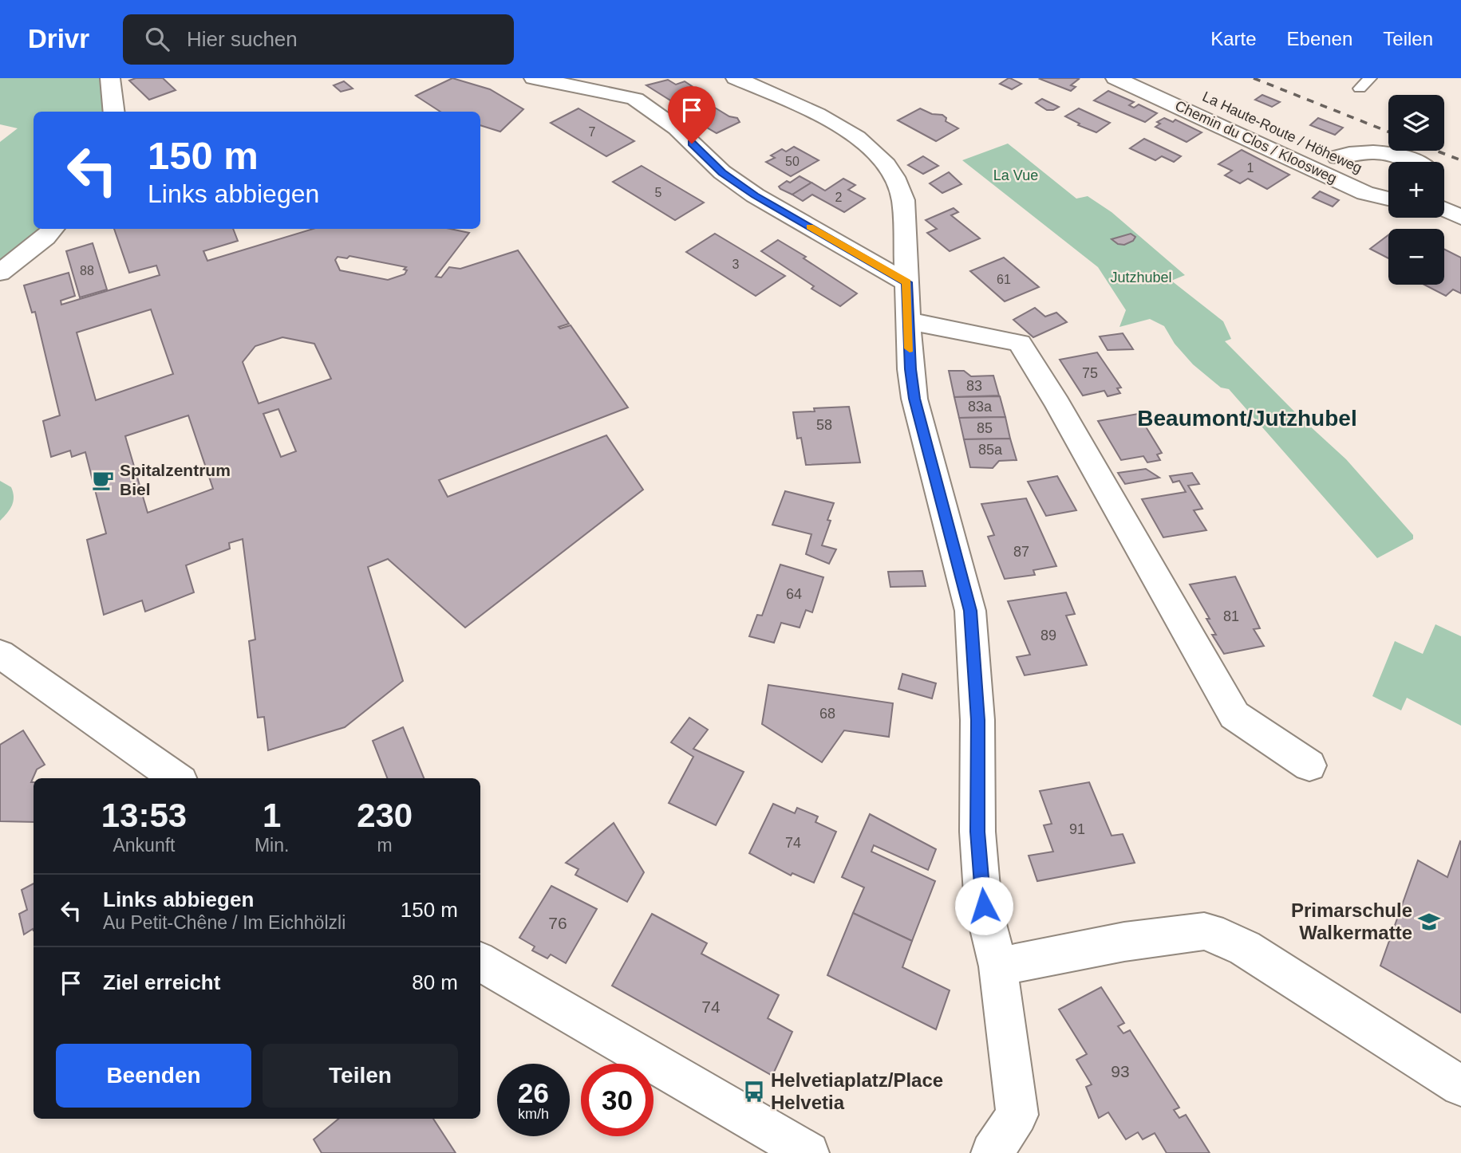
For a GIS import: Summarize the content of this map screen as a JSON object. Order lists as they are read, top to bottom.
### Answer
{
  "streets": {
    "street": ["La Haute-Route / Höheweg", "Chemin du Clos / Kloosweg"]
  },
  "crossings": [
    ["La Haute-Route / Höheweg", "Chemin du Clos / Kloosweg"]
  ],
  "districts": ["Beaumont/Jutzhubel"],
  "parks": ["La Vue", "Jutzhubel"],
  "places": {
    "cafe": ["Spitalzentrum Biel"],
    "school or university": ["Primarschule Walkermatte"],
    "bus stop": ["Helvetiaplatz/Place Helvetia"]
  },
  "house_numbers": [
    "7",
    "50",
    "1",
    "5",
    "2",
    "3",
    "88",
    "61",
    "75",
    "83",
    "83a",
    "58",
    "85",
    "85a",
    "87",
    "64",
    "81",
    "89",
    "68",
    "91",
    "74",
    "76",
    "74",
    "93"
  ],
  "page": {
    "header": "Drivr",
    "search": "Hier suchen",
    "nav": ["Karte", "Ebenen", "Teilen"],
    "map_buttons": ["+", "−"],
    "turn": ["150 m", "Links abbiegen"],
    "eta": [
      "13:53",
      "Ankunft",
      "1",
      "Min.",
      "230",
      "m"
    ],
    "list": [
      {
        "name": "Links abbiegen",
        "note": "Au Petit-Chêne / Im Eichhölzli",
        "value": "150 m"
      },
      {
        "name": "Ziel erreicht",
        "value": "80 m"
      }
    ],
    "buttons": ["Beenden", "Teilen"],
    "speed": "26 km/h",
    "limit": "30"
  }
}
